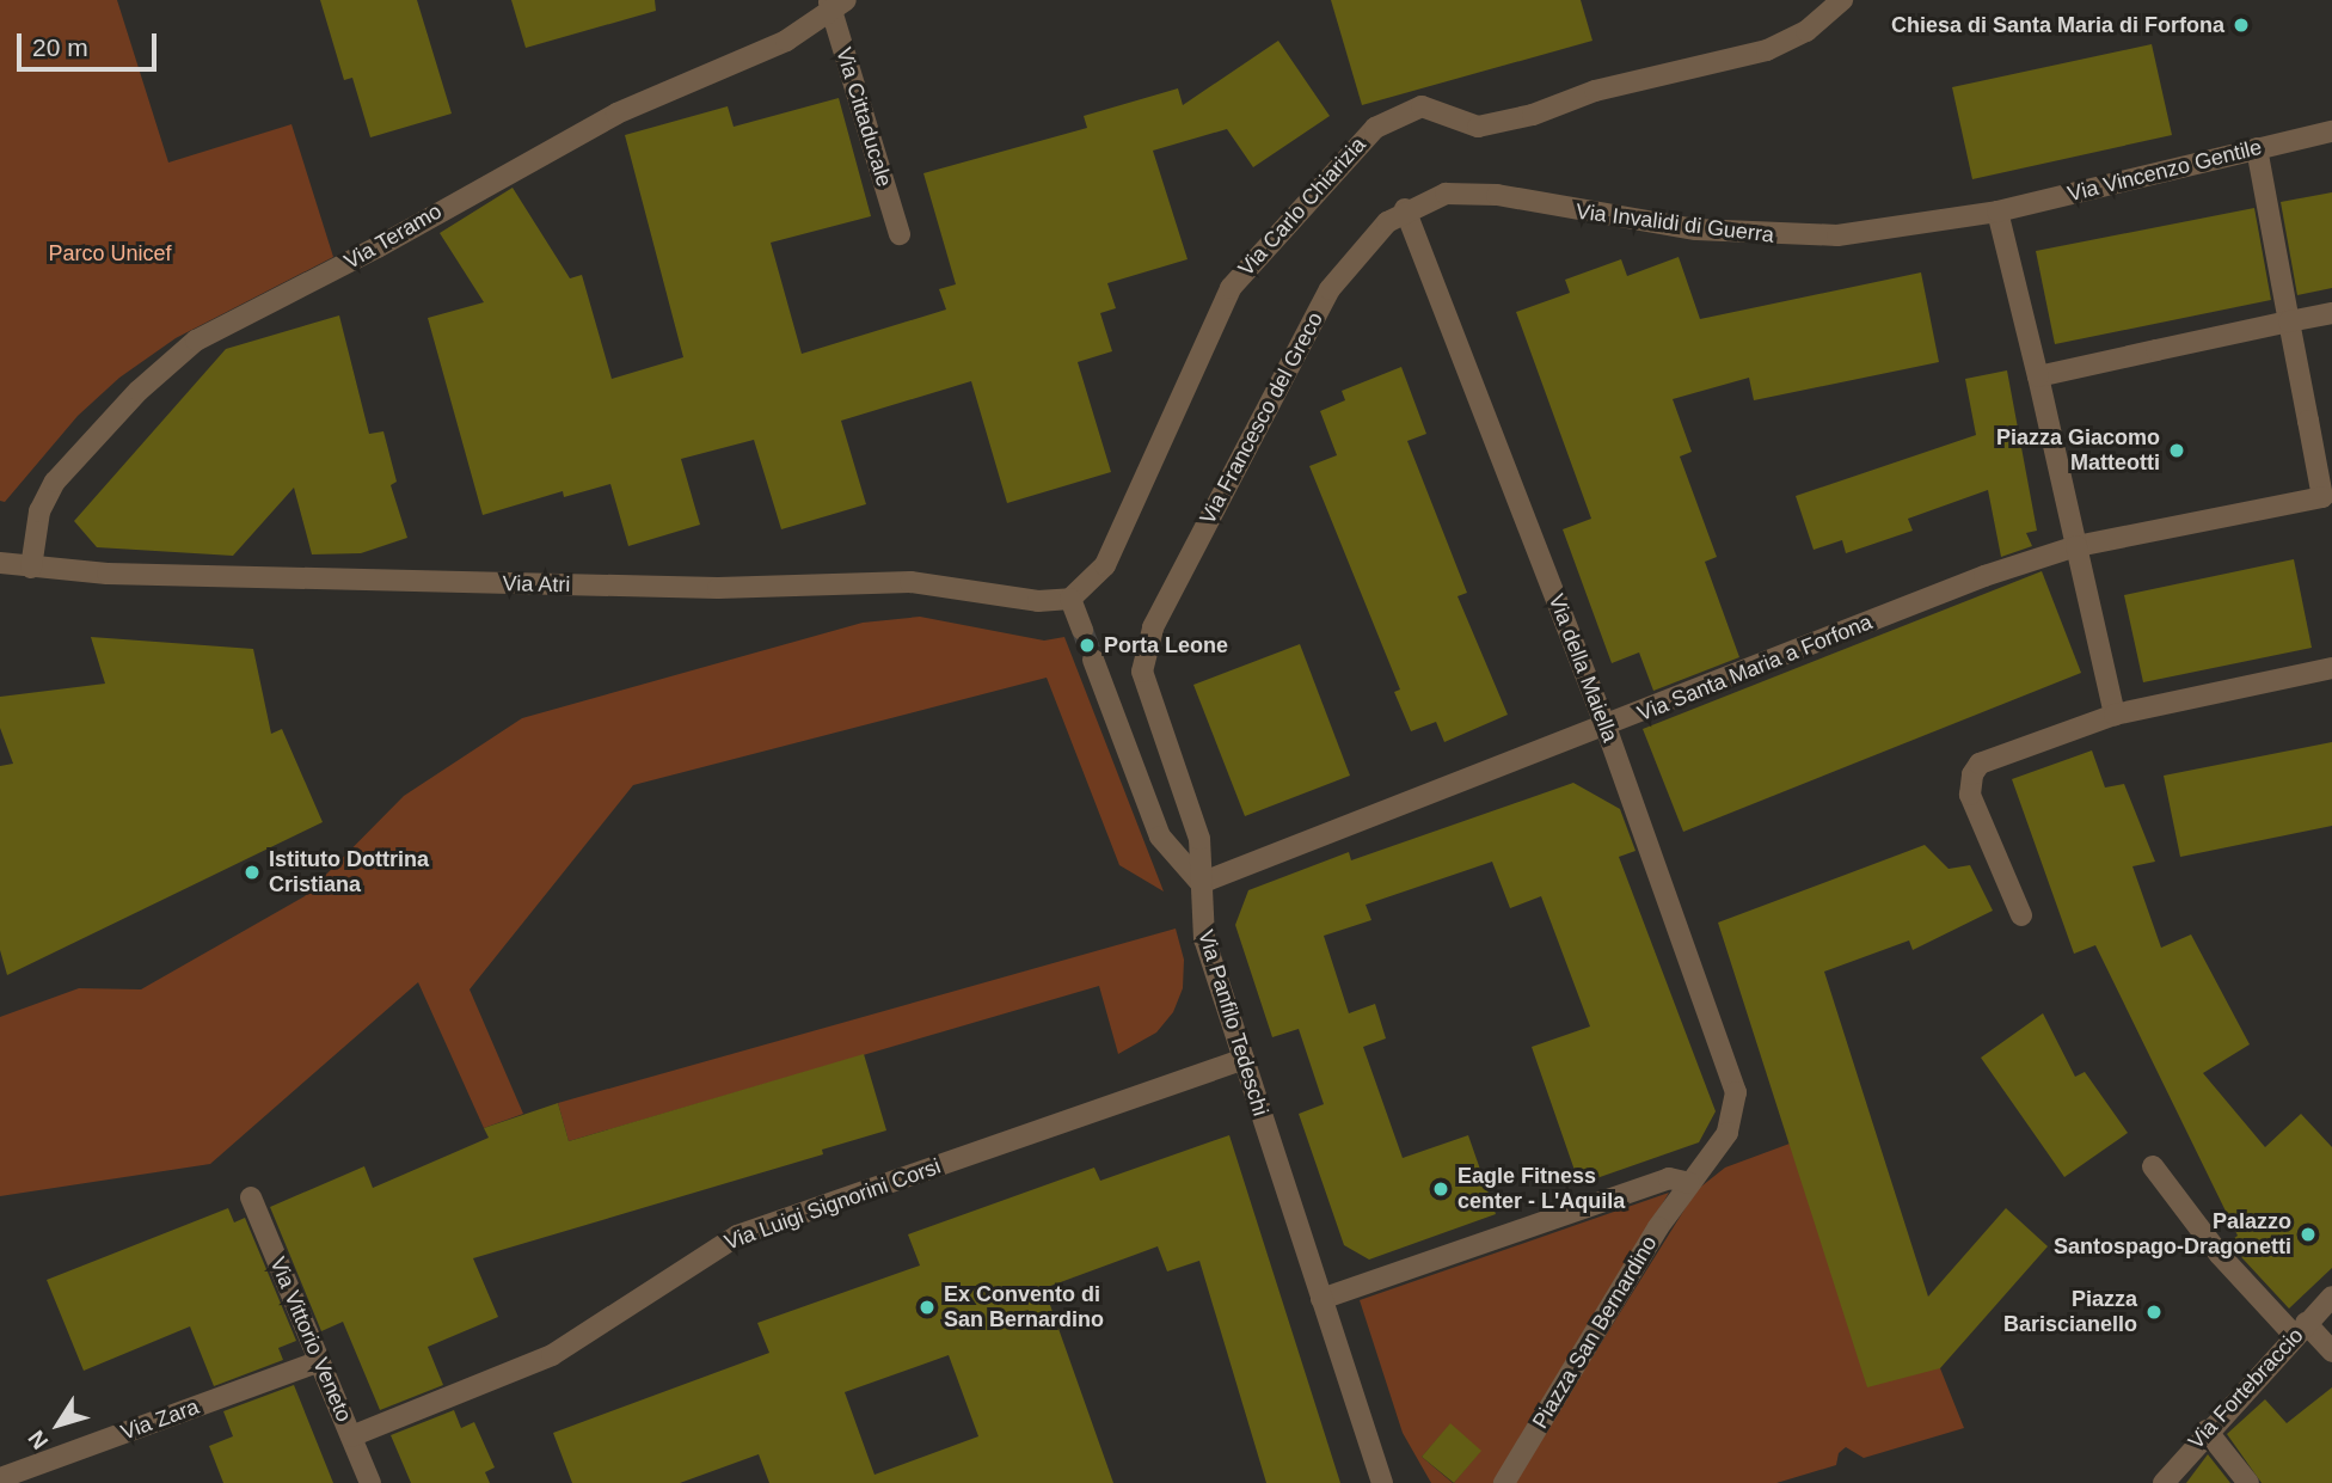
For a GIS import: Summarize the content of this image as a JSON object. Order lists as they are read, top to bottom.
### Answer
{
  "streets": {
    "street": [
      "Via Cittaducale",
      "Via Vincenzo Gentile",
      "Via Carlo Chiarizia",
      "Via Invalidi di Guerra",
      "Via Teramo",
      "Via Francesco del Greco",
      "Via Atri",
      "Via della Maiella",
      "Via Santa Maria a Forfona",
      "Via Panfilo Tedeschi",
      "Via Luigi Signorini Corsi",
      "Piazza San Bernardino",
      "Via Vittorio Veneto",
      "Via Fortebraccio",
      "Via Zara"
    ]
  },
  "crossings": [
    ["Via Cittaducale", "Via Teramo"],
    ["Via Vincenzo Gentile", "Via Invalidi di Guerra"],
    ["Via Carlo Chiarizia", "Via Atri"],
    ["Via Invalidi di Guerra", "Via Francesco del Greco"],
    ["Via Invalidi di Guerra", "Via della Maiella"],
    ["Via Teramo", "Via Atri"],
    ["Via Francesco del Greco", "Via della Maiella"],
    ["Via Francesco del Greco", "Via Panfilo Tedeschi"],
    ["Via della Maiella", "Via Santa Maria a Forfona"],
    ["Via della Maiella", "Piazza San Bernardino"],
    ["Via Santa Maria a Forfona", "Via Panfilo Tedeschi"],
    ["Via Panfilo Tedeschi", "Via Luigi Signorini Corsi"],
    ["Via Luigi Signorini Corsi", "Via Vittorio Veneto"],
    ["Via Vittorio Veneto", "Via Zara"]
  ],
  "parks": ["Parco Unicef"],
  "places": [
    "Chiesa di Santa Maria di Forfona",
    "Piazza Giacomo Matteotti",
    "Porta Leone",
    "Istituto Dottrina Cristiana",
    "Eagle Fitness center - L'Aquila",
    "Palazzo Santospago-Dragonetti",
    "Ex Convento di San Bernardino",
    "Piazza Bariscianello"
  ],
  "scale_bar": "20 m",
  "north": "bottom left"
}
